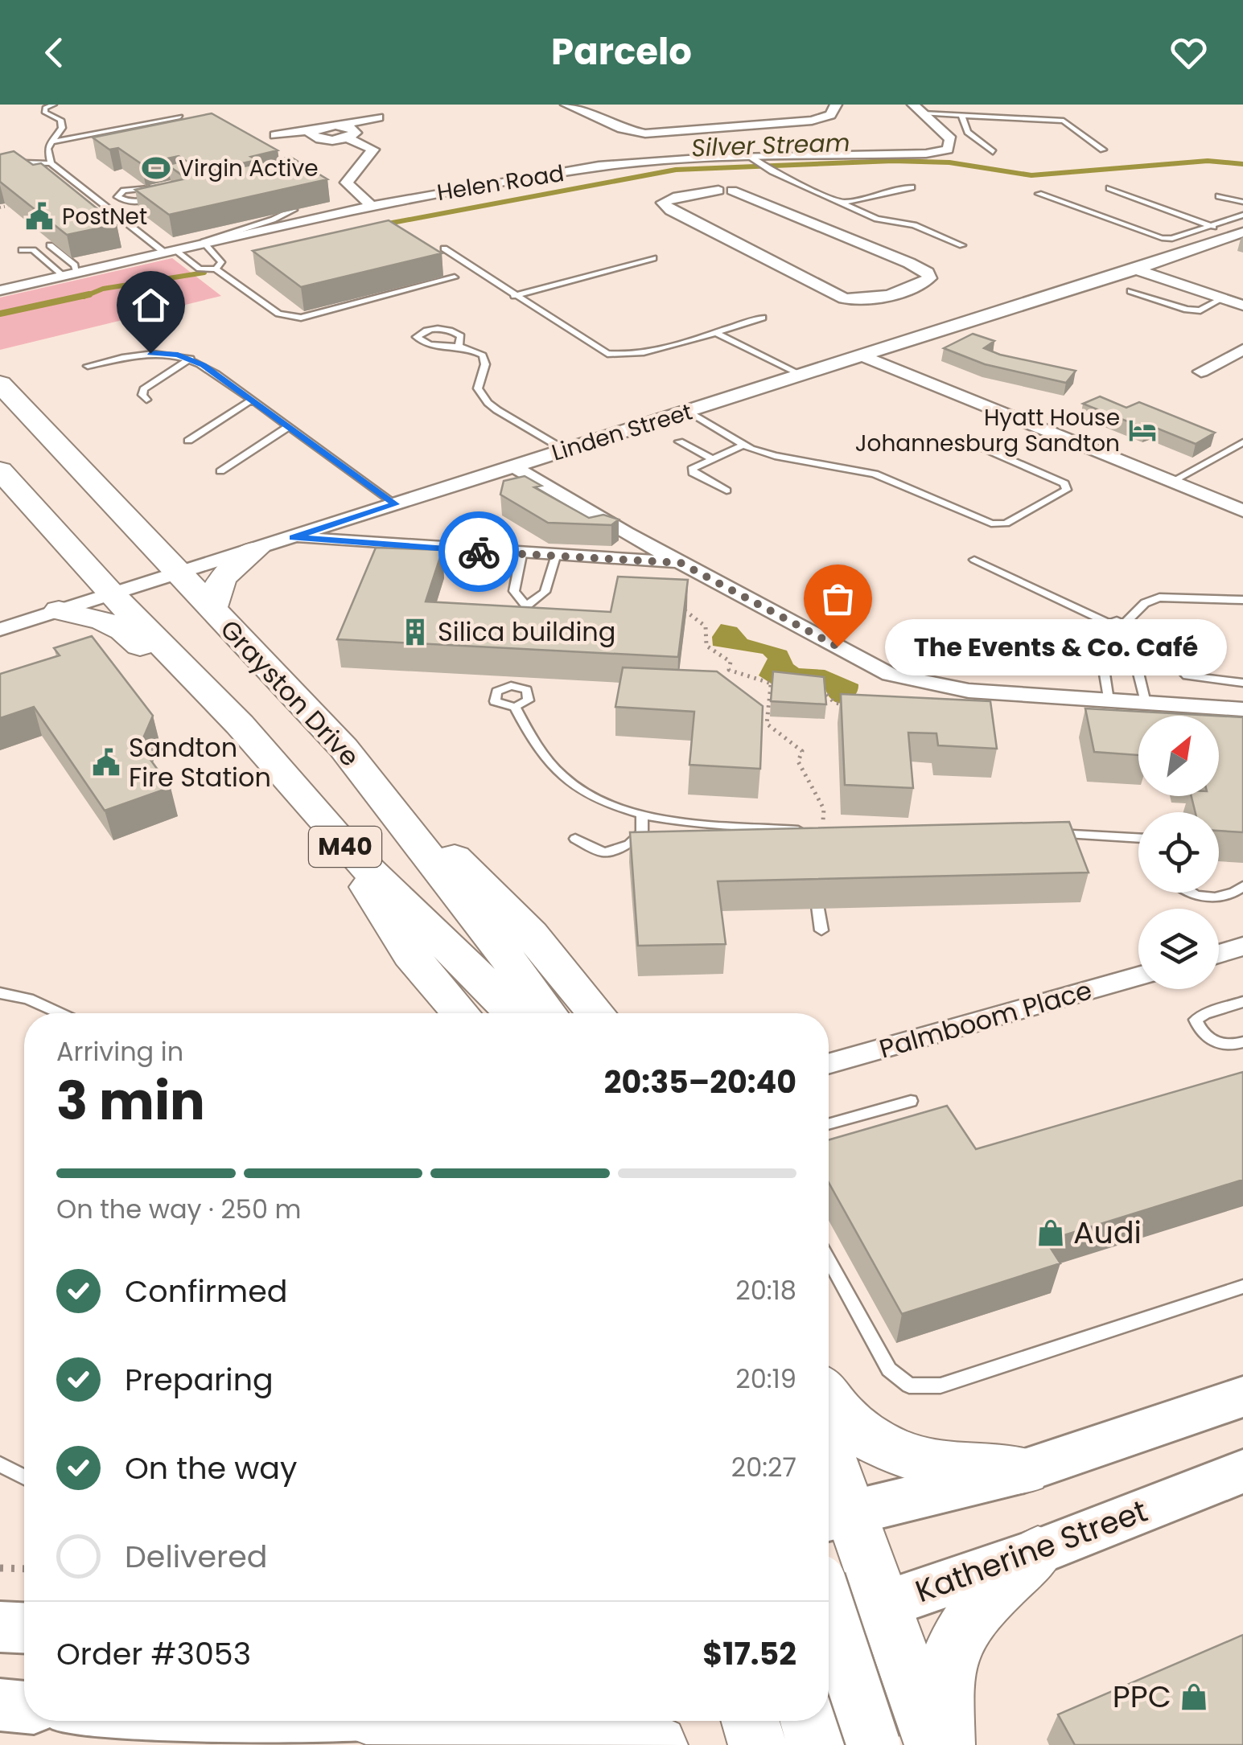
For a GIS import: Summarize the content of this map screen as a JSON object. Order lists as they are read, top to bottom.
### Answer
{
  "streets": {
    "main road": ["Grayston Drive", "M40", "Katherine Street"],
    "street": ["Helen Road", "Linden Street", "Palmboom Place"]
  },
  "crossings": [
    ["Linden Street", "Grayston Drive"],
    ["Linden Street", "M40"]
  ],
  "water": ["Silver Stream"],
  "places": {
    "sports": ["Virgin Active"],
    "public building": ["PostNet", "Sandton Fire Station"],
    "hotel": ["Hyatt House Johannesburg Sandton"],
    "building": ["Silica building"],
    "other": ["The Events & Co. Café"],
    "shop": ["Audi", "PPC"]
  },
  "north": "top right",
  "page": {
    "header": "Parcelo",
    "bubble": "The Events & Co. Café",
    "heading": ["3 min", "Arriving in", "20:35–20:40"],
    "panel": ["Order #3053", "$17.52"],
    "bar": "On the way · 250 m",
    "list": [
      ["Confirmed", "20:18"],
      ["Preparing", "20:19"],
      ["On the way", "20:27"],
      "Delivered"
    ]
  }
}
